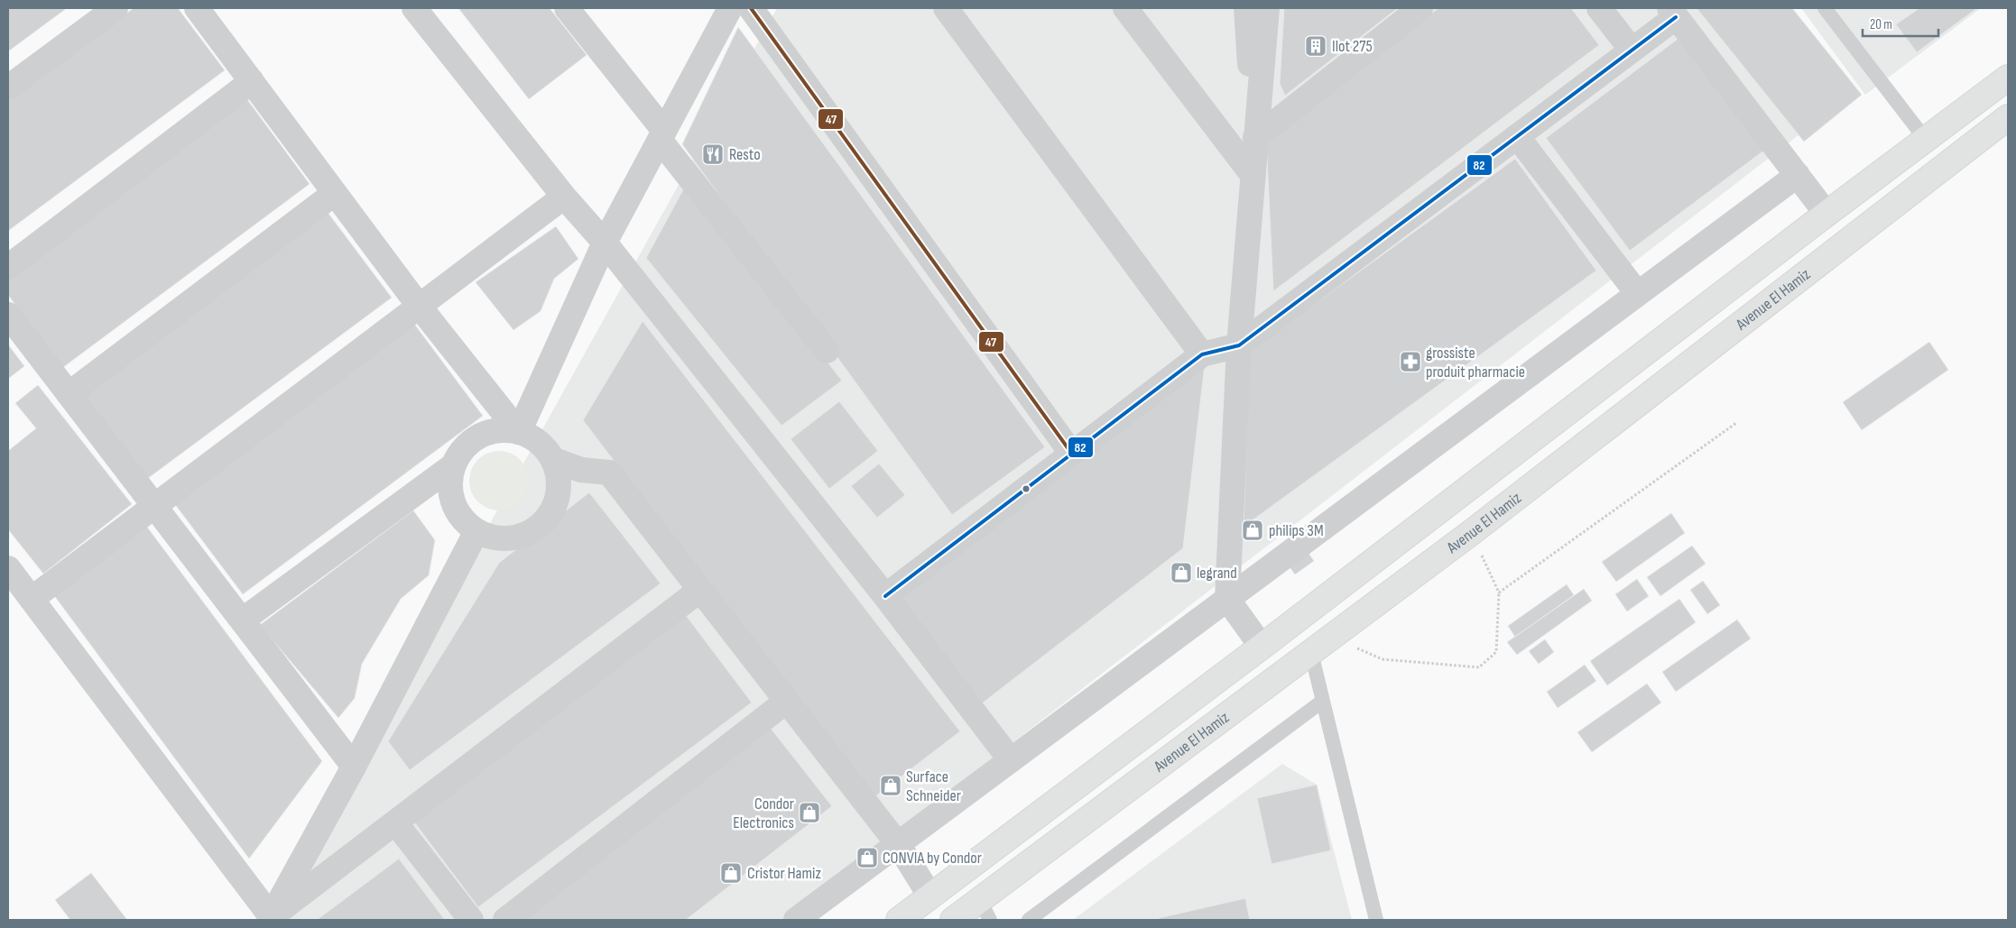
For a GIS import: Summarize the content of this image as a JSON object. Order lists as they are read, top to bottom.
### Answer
{
  "streets": {
    "highway": ["Avenue El Hamiz"]
  },
  "places": {
    "building": ["Ilot 275"],
    "restaurant": ["Resto"],
    "pharmacy": ["grossiste produit pharmacie"],
    "shop": [
      "philips 3M",
      "legrand",
      "Surface Schneider",
      "Condor Electronics",
      "CONVIA by Condor",
      "Cristor Hamiz"
    ]
  },
  "lines": ["transit line 47", "transit line 82"],
  "scale_bar": "20 m"
}
